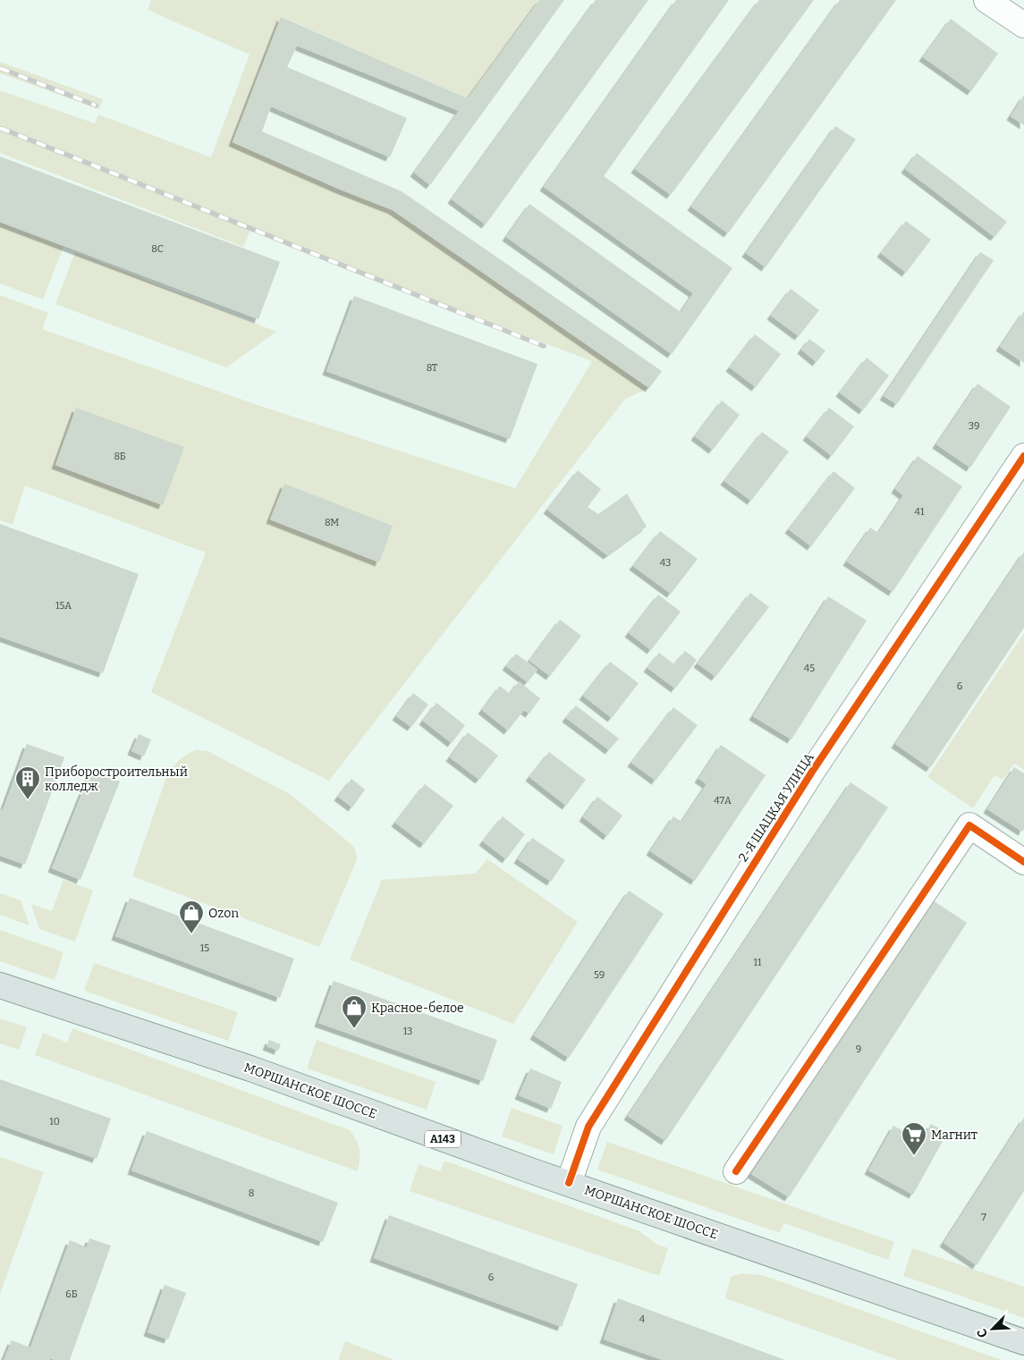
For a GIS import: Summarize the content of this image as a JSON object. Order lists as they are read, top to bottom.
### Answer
{
  "streets": {
    "main road": ["МОРШАНСКОЕ ШОССЕ", "А143"],
    "street": ["2-Я ШАЦКАЯ УЛИЦА"]
  },
  "crossings": [
    ["2-Я ШАЦКАЯ УЛИЦА", "МОРШАНСКОЕ ШОССЕ"]
  ],
  "places": {
    "building": ["Приборостроительный колледж"],
    "shop": ["Ozon", "Красное-белое"],
    "supermarket": ["Магнит"]
  },
  "house_numbers": [
    "8С",
    "8Т",
    "39",
    "8Б",
    "41",
    "8М",
    "43",
    "15А",
    "45",
    "6",
    "47А",
    "15",
    "11",
    "59",
    "13",
    "9",
    "10",
    "8",
    "7",
    "6",
    "6Б",
    "4"
  ],
  "north": "bottom left"
}
